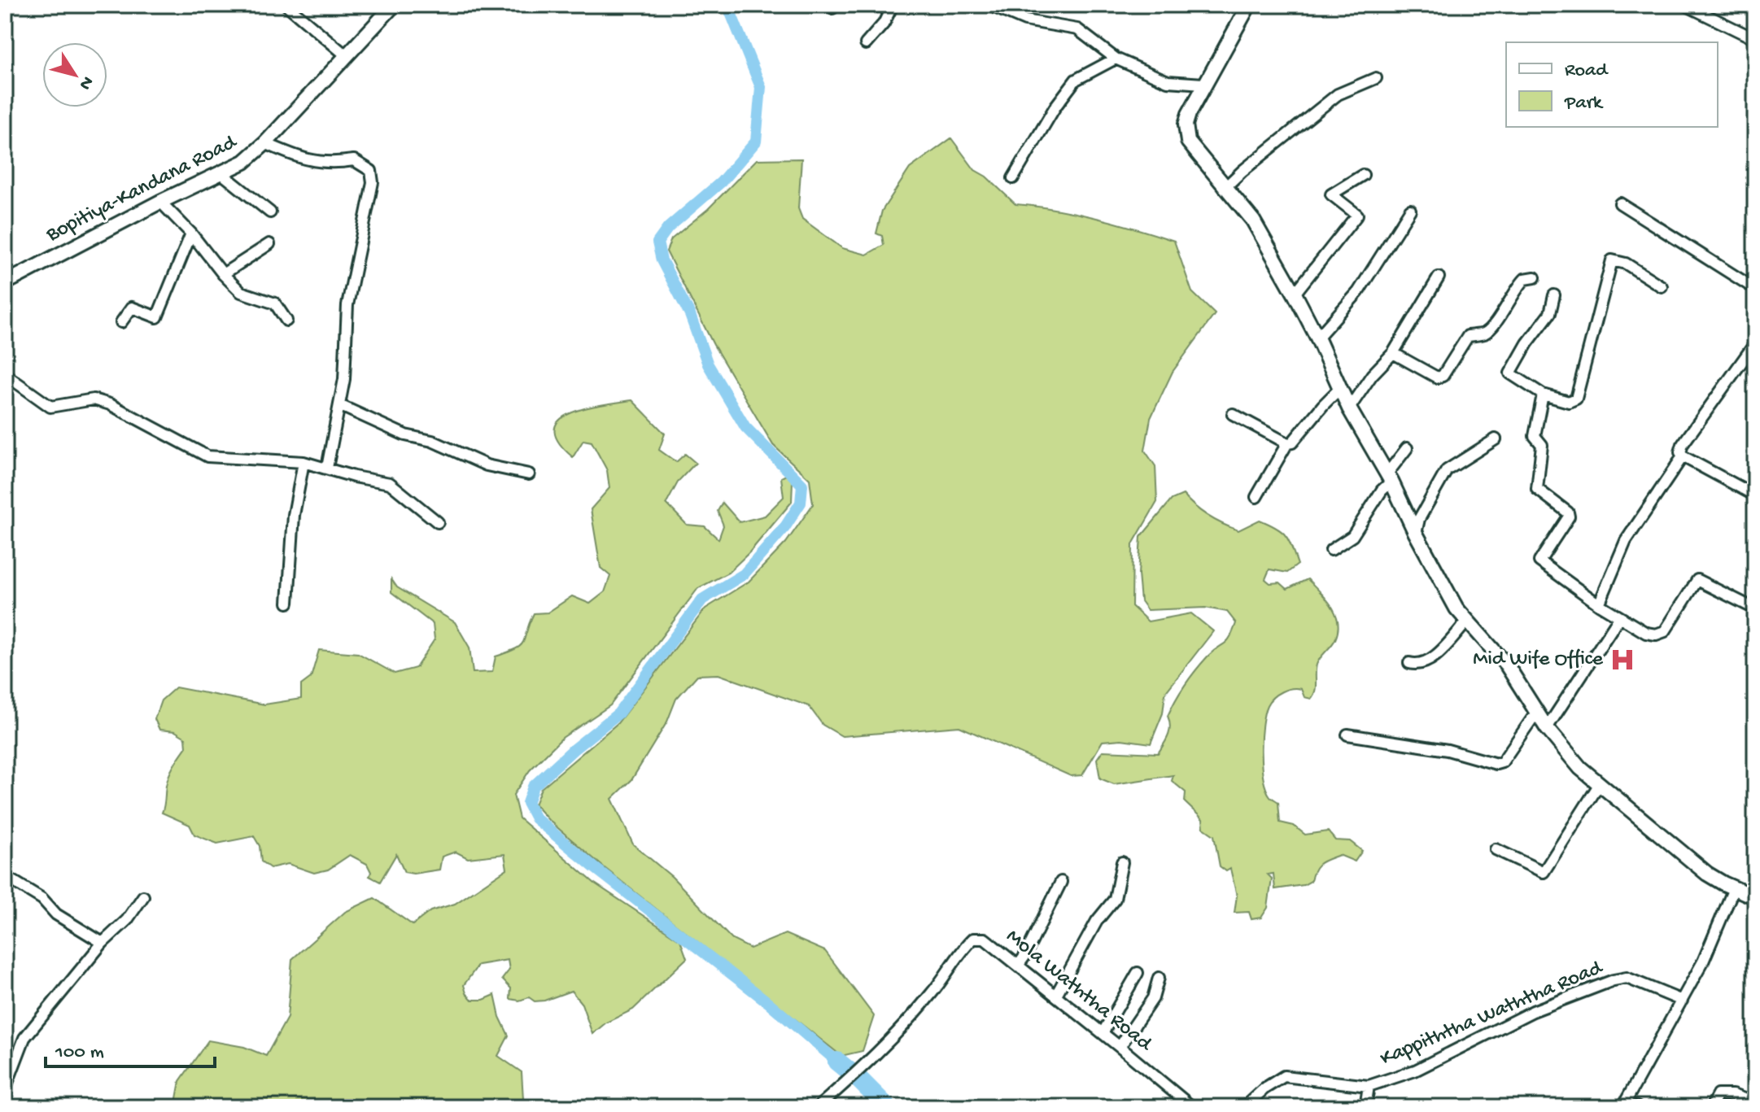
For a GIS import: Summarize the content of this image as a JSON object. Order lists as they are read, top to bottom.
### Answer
{
  "streets": {
    "street": ["Bopitiya-Kandana Road", "Mola Waththa Road", "Kappiththa Waththa Road"]
  },
  "places": {
    "hospital": ["Mid Wife Office"]
  },
  "legend": ["Road", "Park"],
  "scale_bar": "100 m",
  "north": "bottom right"
}
